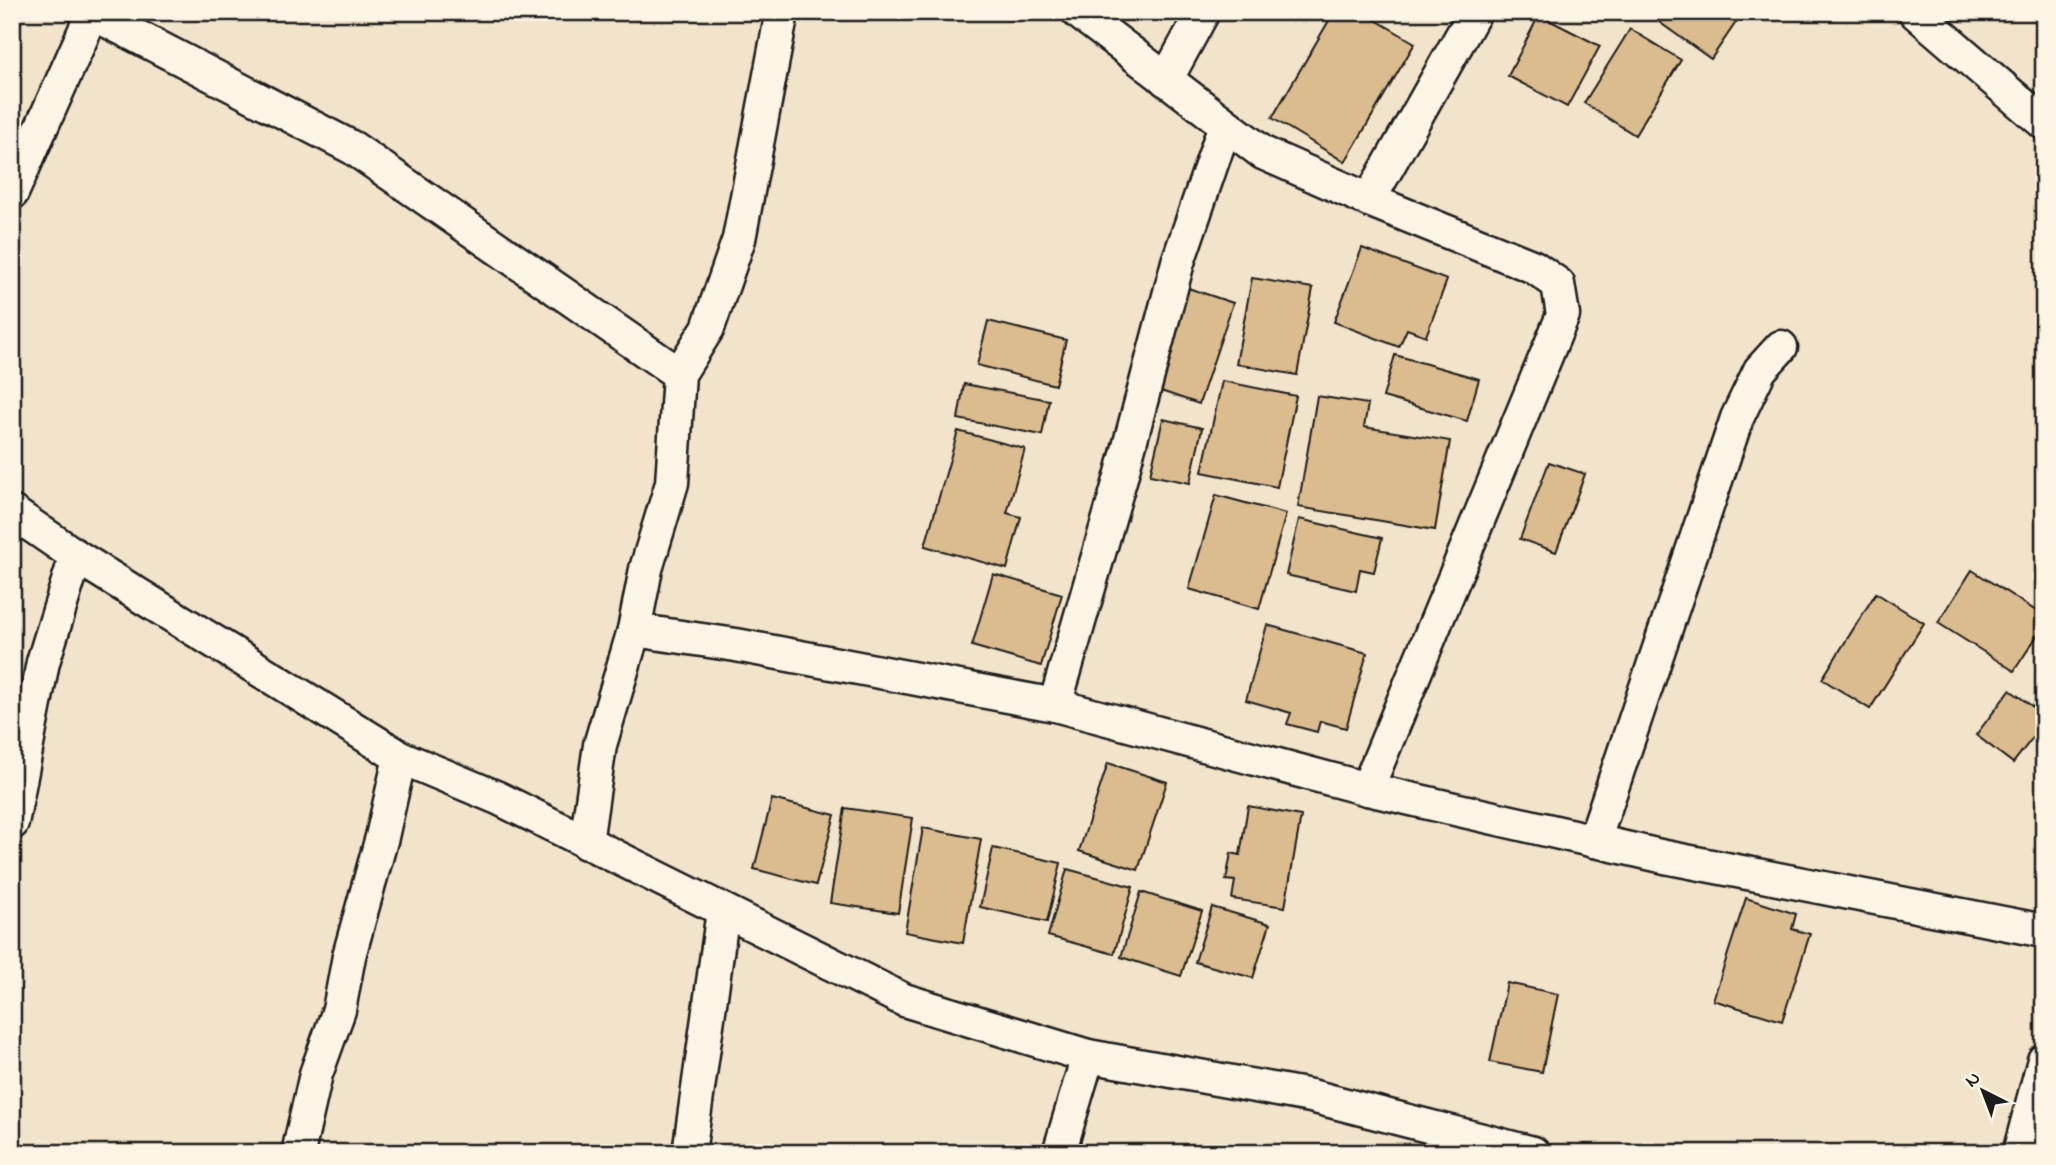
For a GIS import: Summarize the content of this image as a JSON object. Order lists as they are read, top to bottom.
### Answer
{
  "north": "top left"
}
